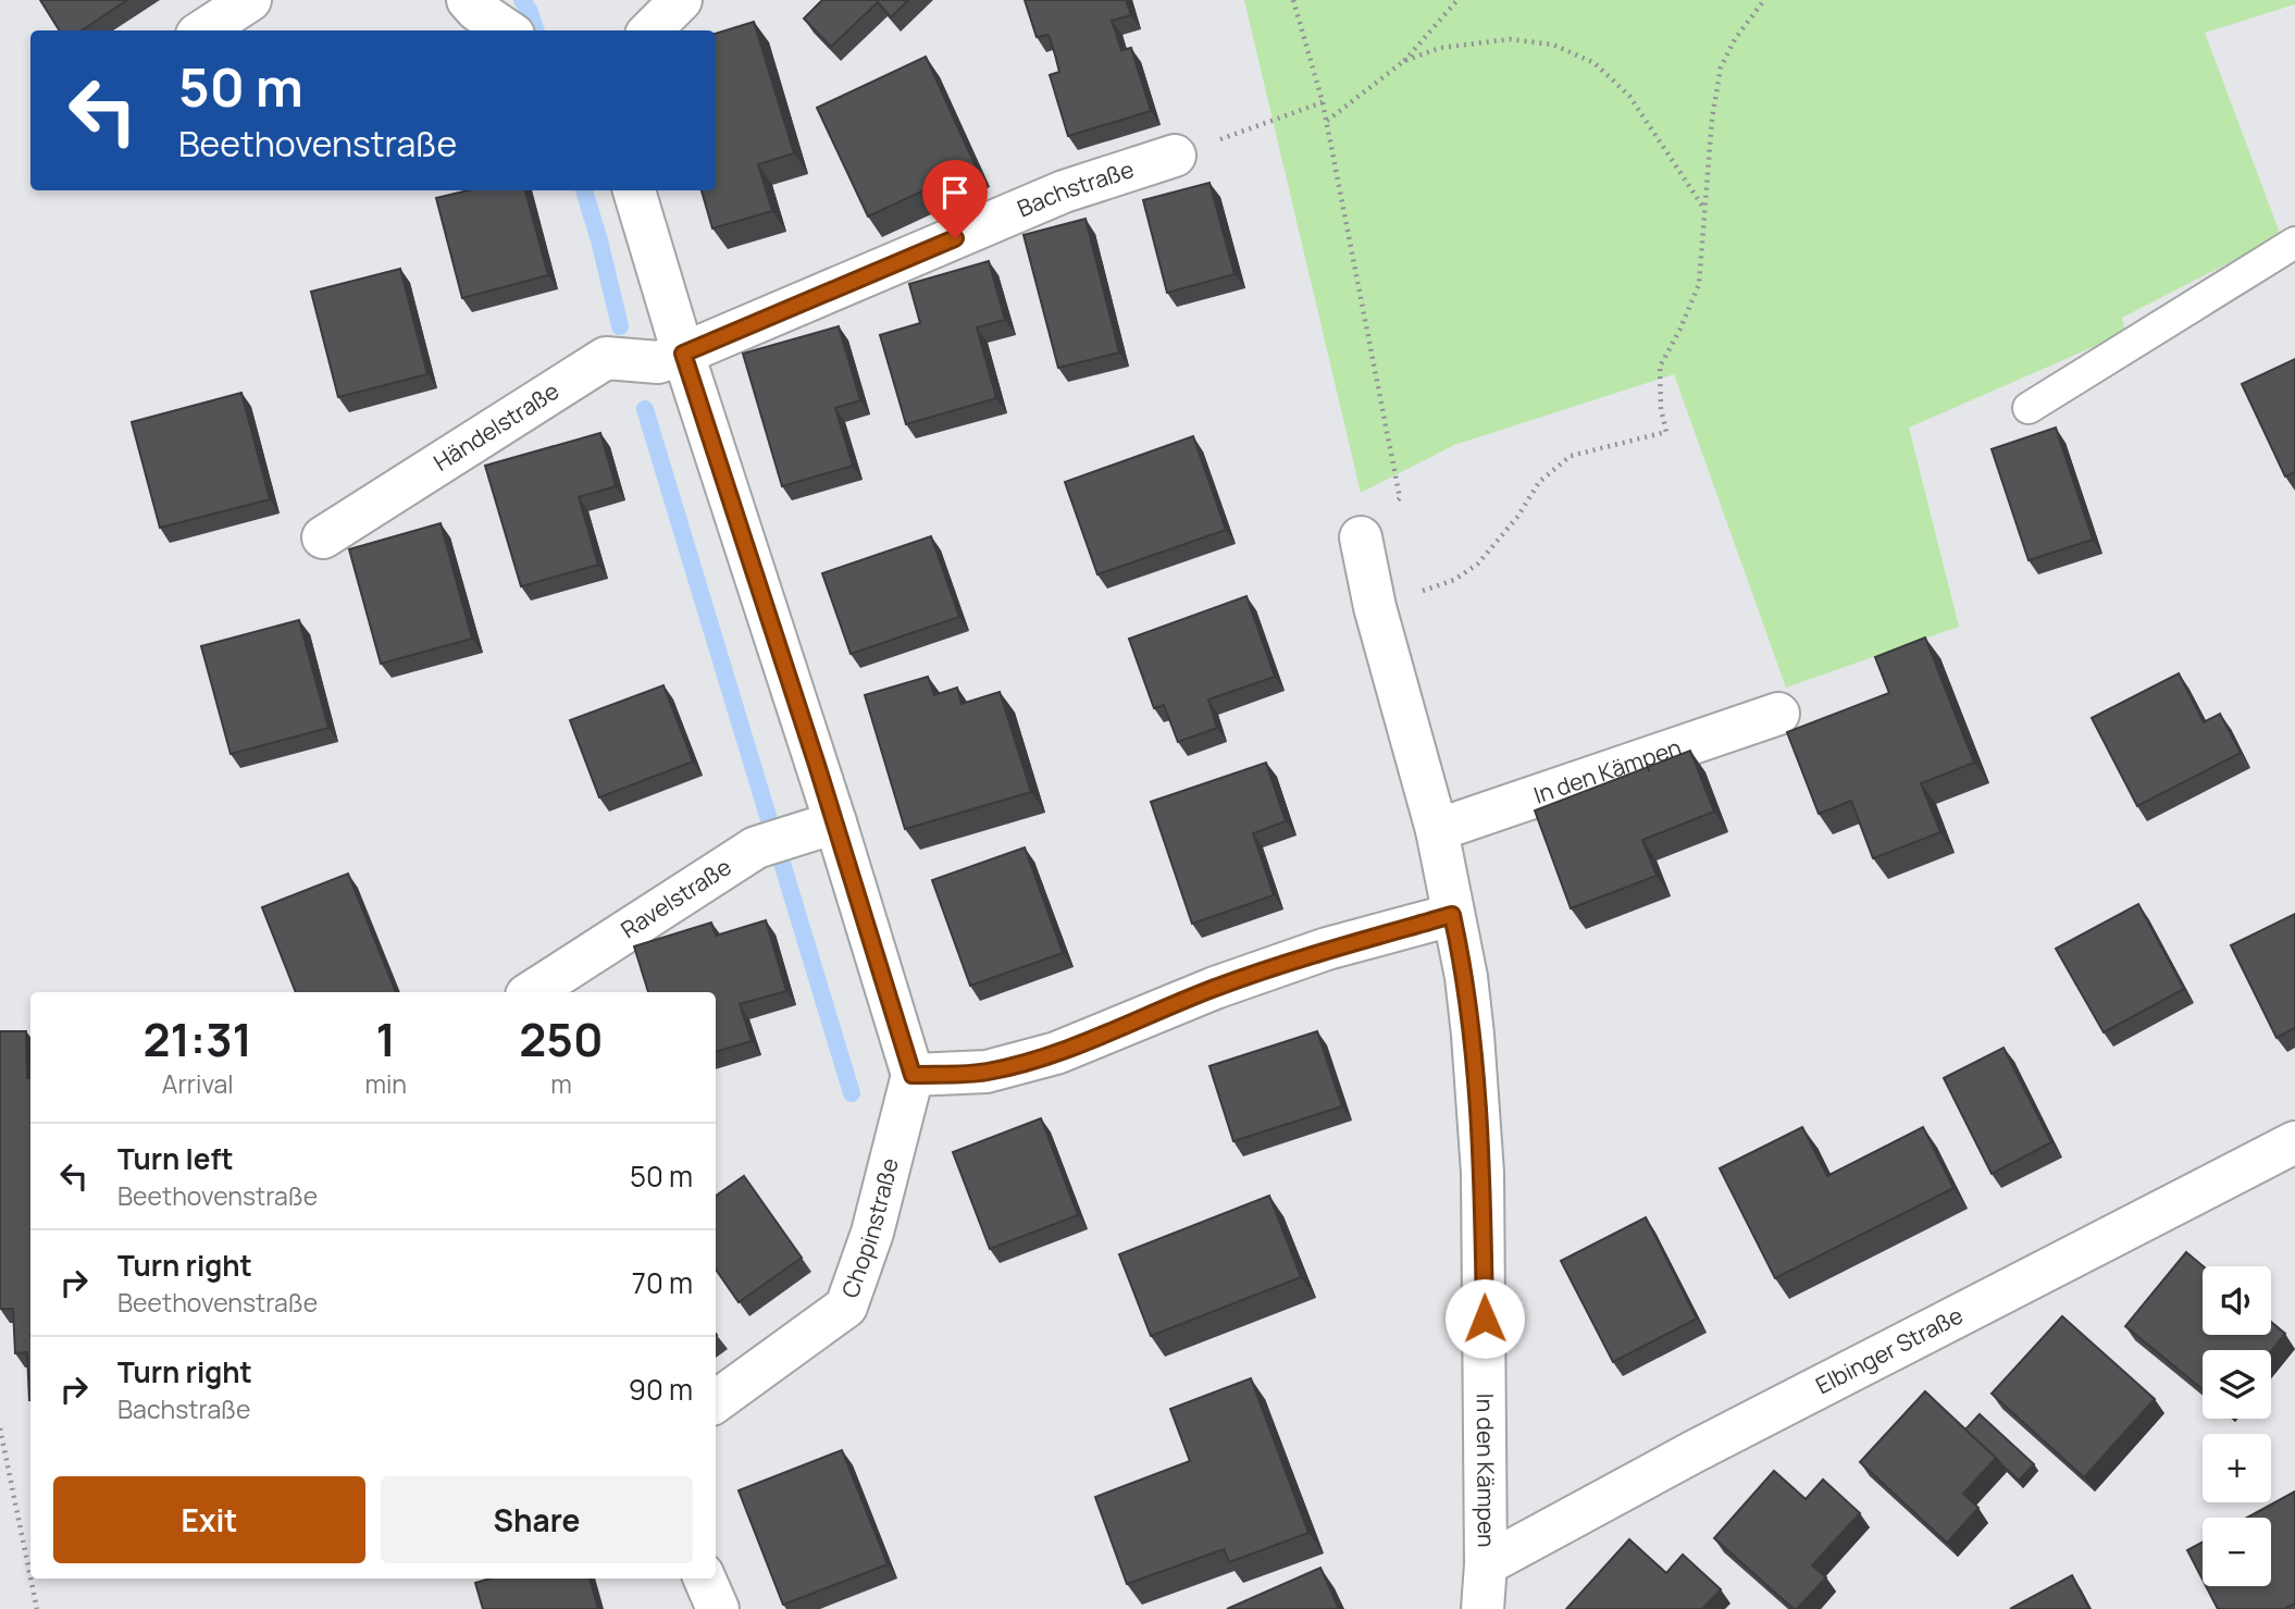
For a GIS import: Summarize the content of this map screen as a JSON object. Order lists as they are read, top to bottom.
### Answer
{
  "streets": {
    "street": [
      "Bachstraße",
      "Händelstraße",
      "In den Kämpen",
      "Ravelstraße",
      "Chopinstraße",
      "Elbinger Straße"
    ]
  },
  "crossings": [
    ["Bachstraße", "Händelstraße"],
    ["In den Kämpen", "Elbinger Straße"]
  ],
  "page": {
    "turn": ["50 m", "Beethovenstraße"],
    "eta": [
      "21:31",
      "Arrival",
      "1",
      "min",
      "250",
      "m"
    ],
    "list": [
      {
        "name": "Turn left",
        "note": "Beethovenstraße",
        "value": "50 m"
      },
      {
        "name": "Turn right",
        "note": "Beethovenstraße",
        "value": "70 m"
      },
      {
        "name": "Turn right",
        "note": "Bachstraße",
        "value": "90 m"
      }
    ],
    "map_buttons": ["+", "−"],
    "buttons": ["Exit", "Share"]
  }
}
